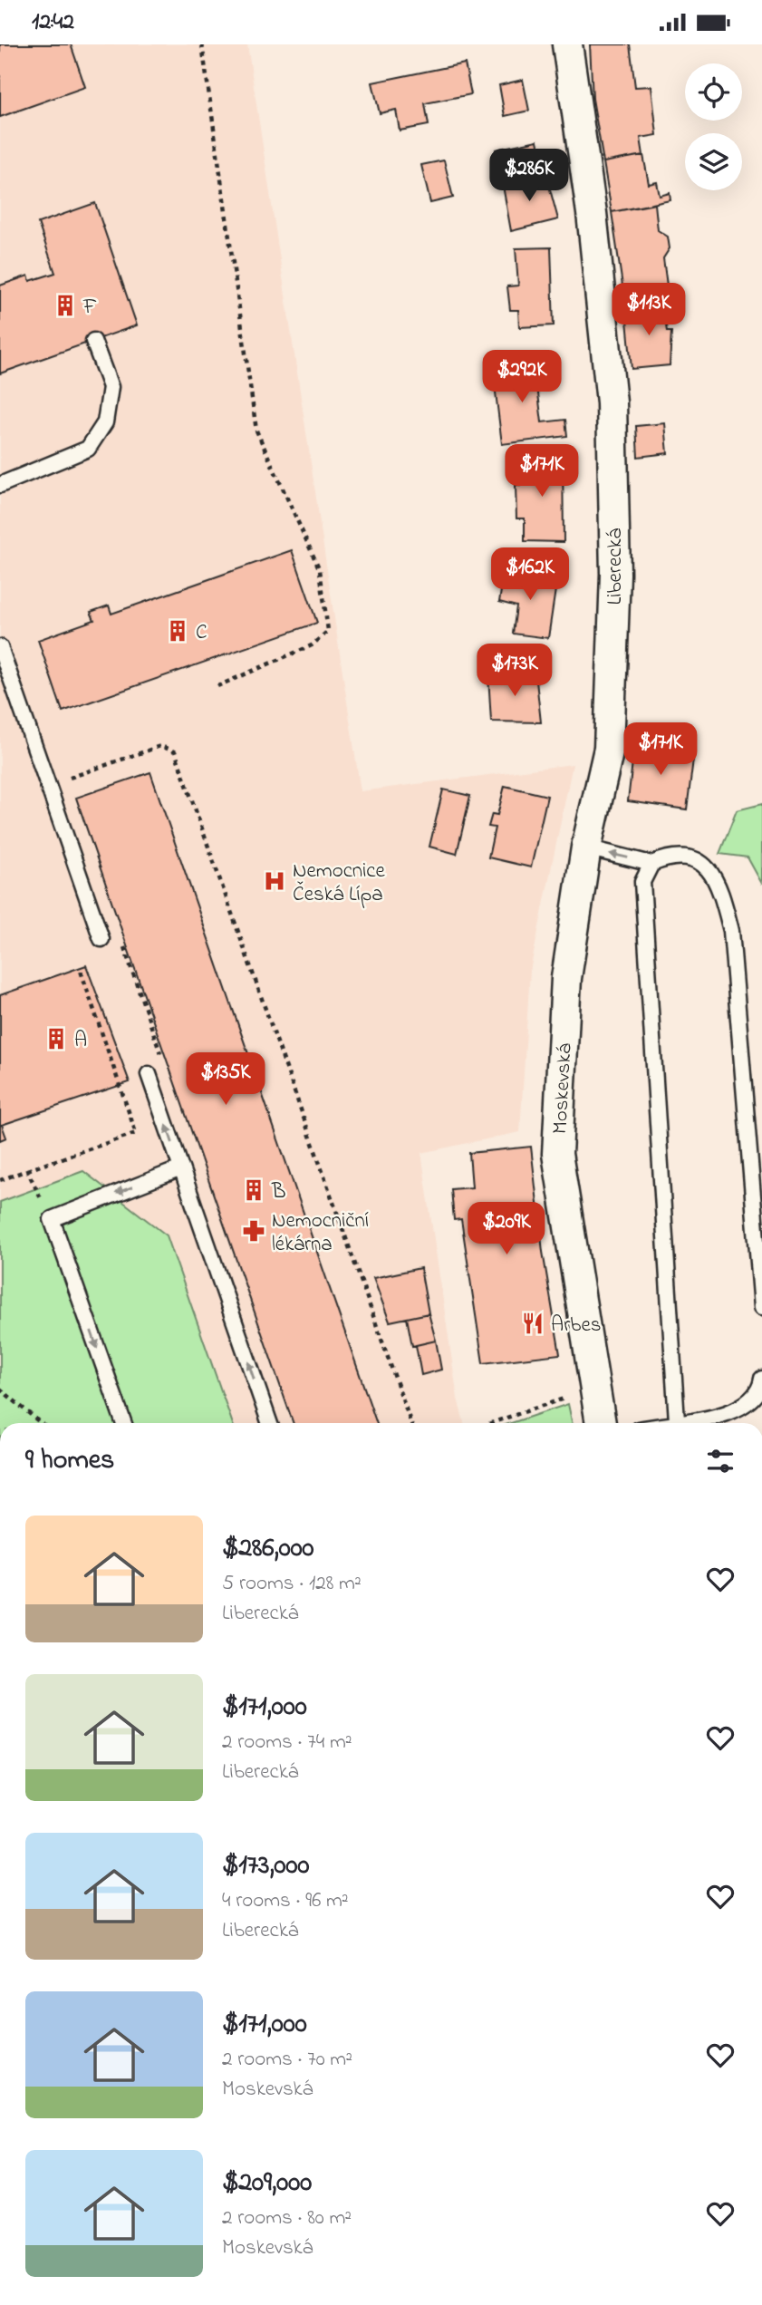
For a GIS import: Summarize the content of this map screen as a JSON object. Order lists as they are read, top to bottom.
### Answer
{
  "streets": {
    "street": ["Liberecká", "Moskevská"]
  },
  "crossings": [
    ["Liberecká", "Moskevská"]
  ],
  "places": {
    "building": [
      "F",
      "C",
      "A",
      "B"
    ],
    "hospital": ["Nemocnice Česká Lípa"],
    "pharmacy": ["Nemocniční lékárna"],
    "restaurant": ["Arbes"]
  },
  "page": {
    "status": "12:42",
    "price": [
      "$286K",
      "$113K",
      "$292K",
      "$171K",
      "$162K",
      "$173K",
      "$171K",
      "$135K",
      "$209K"
    ],
    "heading": "9 homes",
    "list": [
      {
        "name": "$286,000",
        "note": "5 rooms · 128 m² · Liberecká"
      },
      {
        "name": "$171,000",
        "note": "2 rooms · 74 m² · Liberecká"
      },
      {
        "name": "$173,000",
        "note": "4 rooms · 96 m² · Liberecká"
      },
      {
        "name": "$171,000",
        "note": "2 rooms · 70 m² · Moskevská"
      },
      {
        "name": "$209,000",
        "note": "2 rooms · 80 m² · Moskevská"
      }
    ]
  }
}
